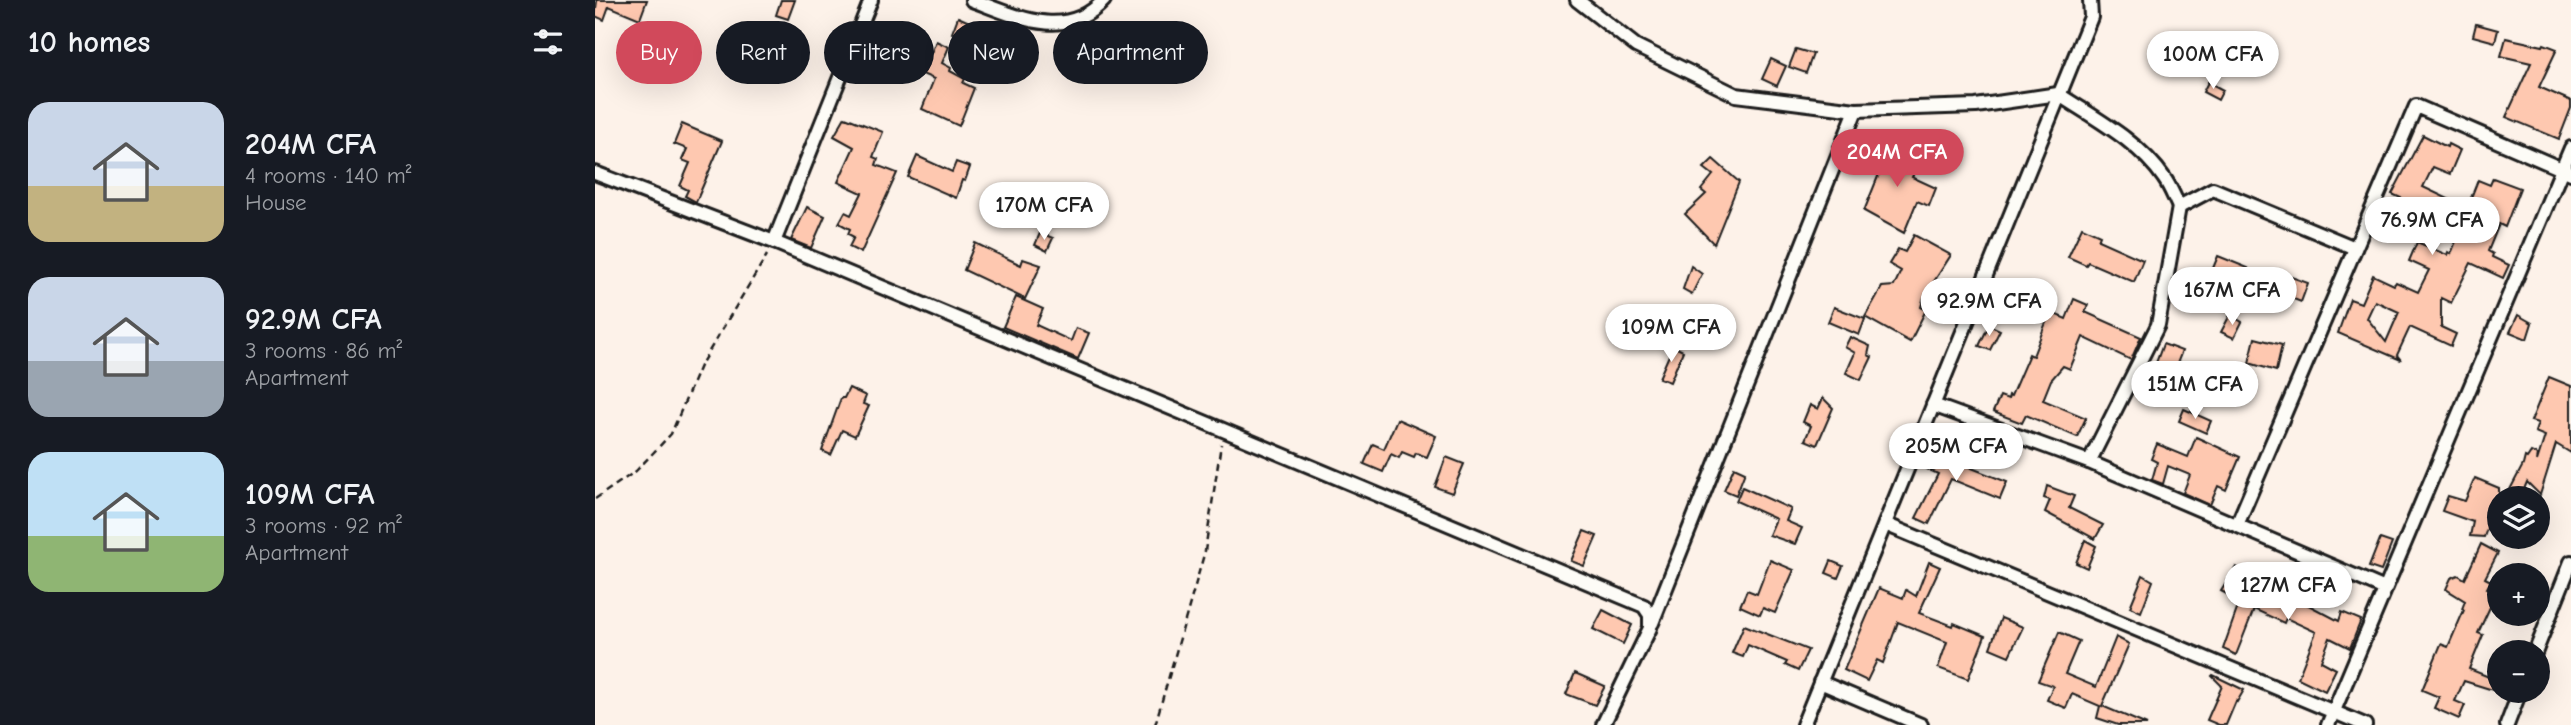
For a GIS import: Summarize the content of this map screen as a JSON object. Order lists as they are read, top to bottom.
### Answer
{
  "page": {
    "heading": "10 homes",
    "chip": [
      "Buy",
      "Rent",
      "Filters",
      "New",
      "Apartment"
    ],
    "price": [
      "100M CFA",
      "204M CFA",
      "170M CFA",
      "76.9M CFA",
      "167M CFA",
      "92.9M CFA",
      "109M CFA",
      "151M CFA",
      "205M CFA",
      "127M CFA"
    ],
    "list": [
      {
        "name": "204M CFA",
        "note": "4 rooms · 140 m² · House"
      },
      {
        "name": "92.9M CFA",
        "note": "3 rooms · 86 m² · Apartment"
      },
      {
        "name": "109M CFA",
        "note": "3 rooms · 92 m² · Apartment"
      }
    ],
    "map_buttons": ["+", "−"]
  }
}
